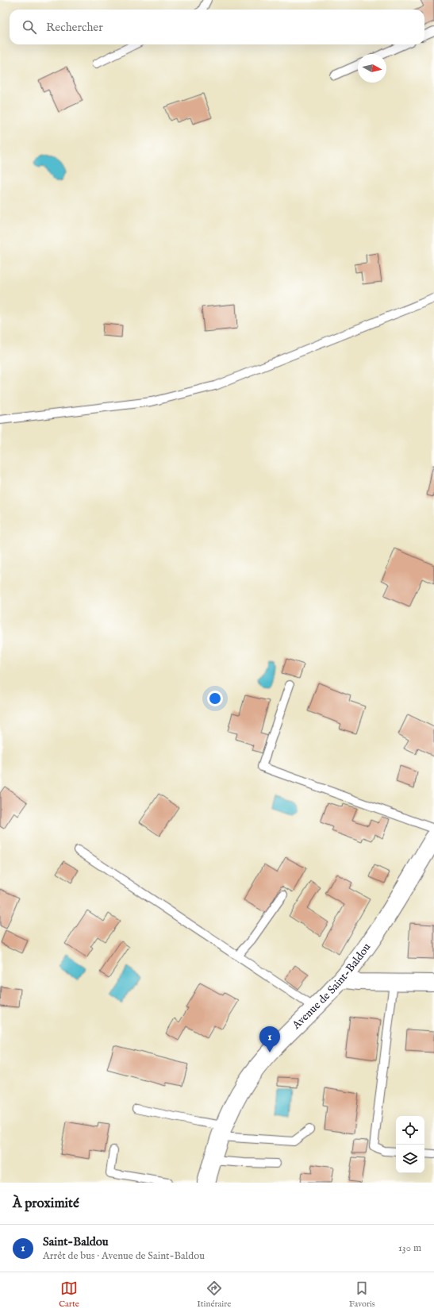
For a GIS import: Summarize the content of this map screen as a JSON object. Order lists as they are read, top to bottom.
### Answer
{
  "streets": {
    "street": ["Avenue de Saint-Baldou"]
  },
  "north": "right",
  "page": {
    "search": "Rechercher",
    "pins": "1",
    "heading": "À proximité",
    "list": [
      {
        "mark": "1",
        "name": "Saint-Baldou",
        "note": "Arrêt de bus · Avenue de Saint-Baldou",
        "value": "130 m"
      }
    ],
    "nav": ["Carte", "Itinéraire", "Favoris"]
  }
}
